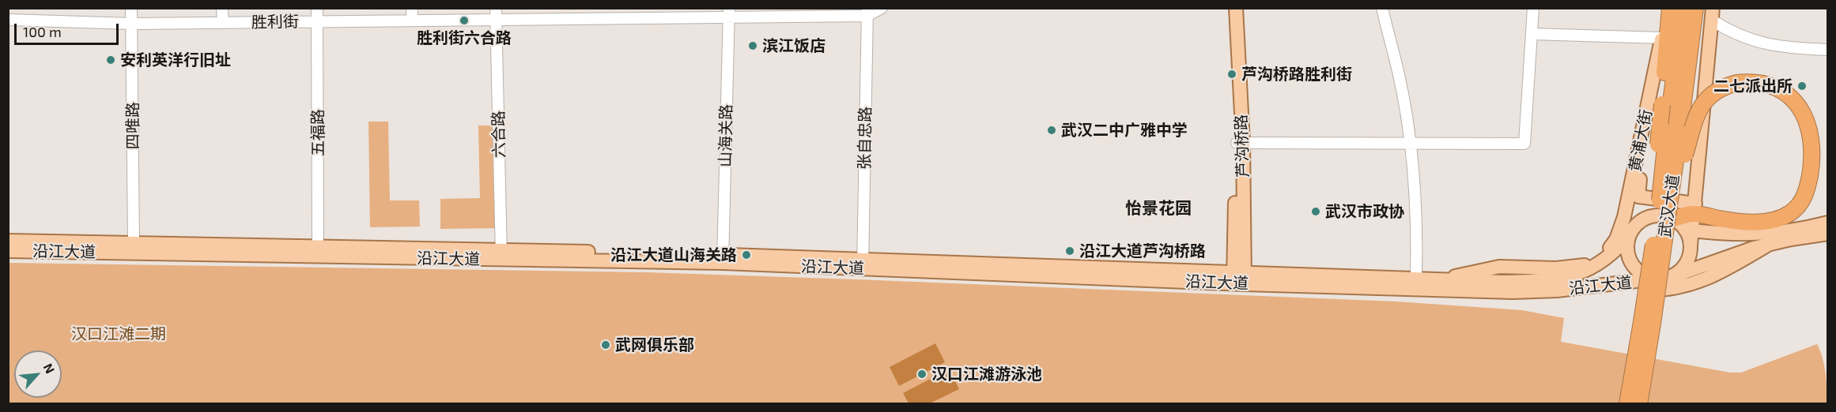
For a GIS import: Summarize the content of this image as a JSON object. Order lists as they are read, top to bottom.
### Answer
{
  "streets": {
    "highway": ["武汉大道"],
    "main road": ["黄浦大街", "芦沟桥路", "沿江大道"],
    "street": [
      "胜利街",
      "四唯路",
      "五福路",
      "六合路",
      "山海关路",
      "张自忠路"
    ]
  },
  "crossings": [
    ["胜利街", "四唯路"],
    ["胜利街", "五福路"],
    ["胜利街", "六合路"],
    ["胜利街", "山海关路"],
    ["胜利街", "张自忠路"],
    ["四唯路", "沿江大道"],
    ["五福路", "沿江大道"],
    ["六合路", "沿江大道"],
    ["山海关路", "沿江大道"],
    ["张自忠路", "沿江大道"],
    ["黄浦大街", "沿江大道"],
    ["芦沟桥路", "沿江大道"]
  ],
  "districts": ["怡景花园"],
  "parks": ["汉口江滩二期"],
  "places": [
    "胜利街六合路",
    "滨江饭店",
    "安利英洋行旧址",
    "芦沟桥路胜利街",
    "二七派出所",
    "武汉二中广雅中学",
    "武汉市政协",
    "沿江大道芦沟桥路",
    "沿江大道山海关路",
    "武网俱乐部",
    "汉口江滩游泳池"
  ],
  "scale_bar": "100 m",
  "north": "top right"
}
